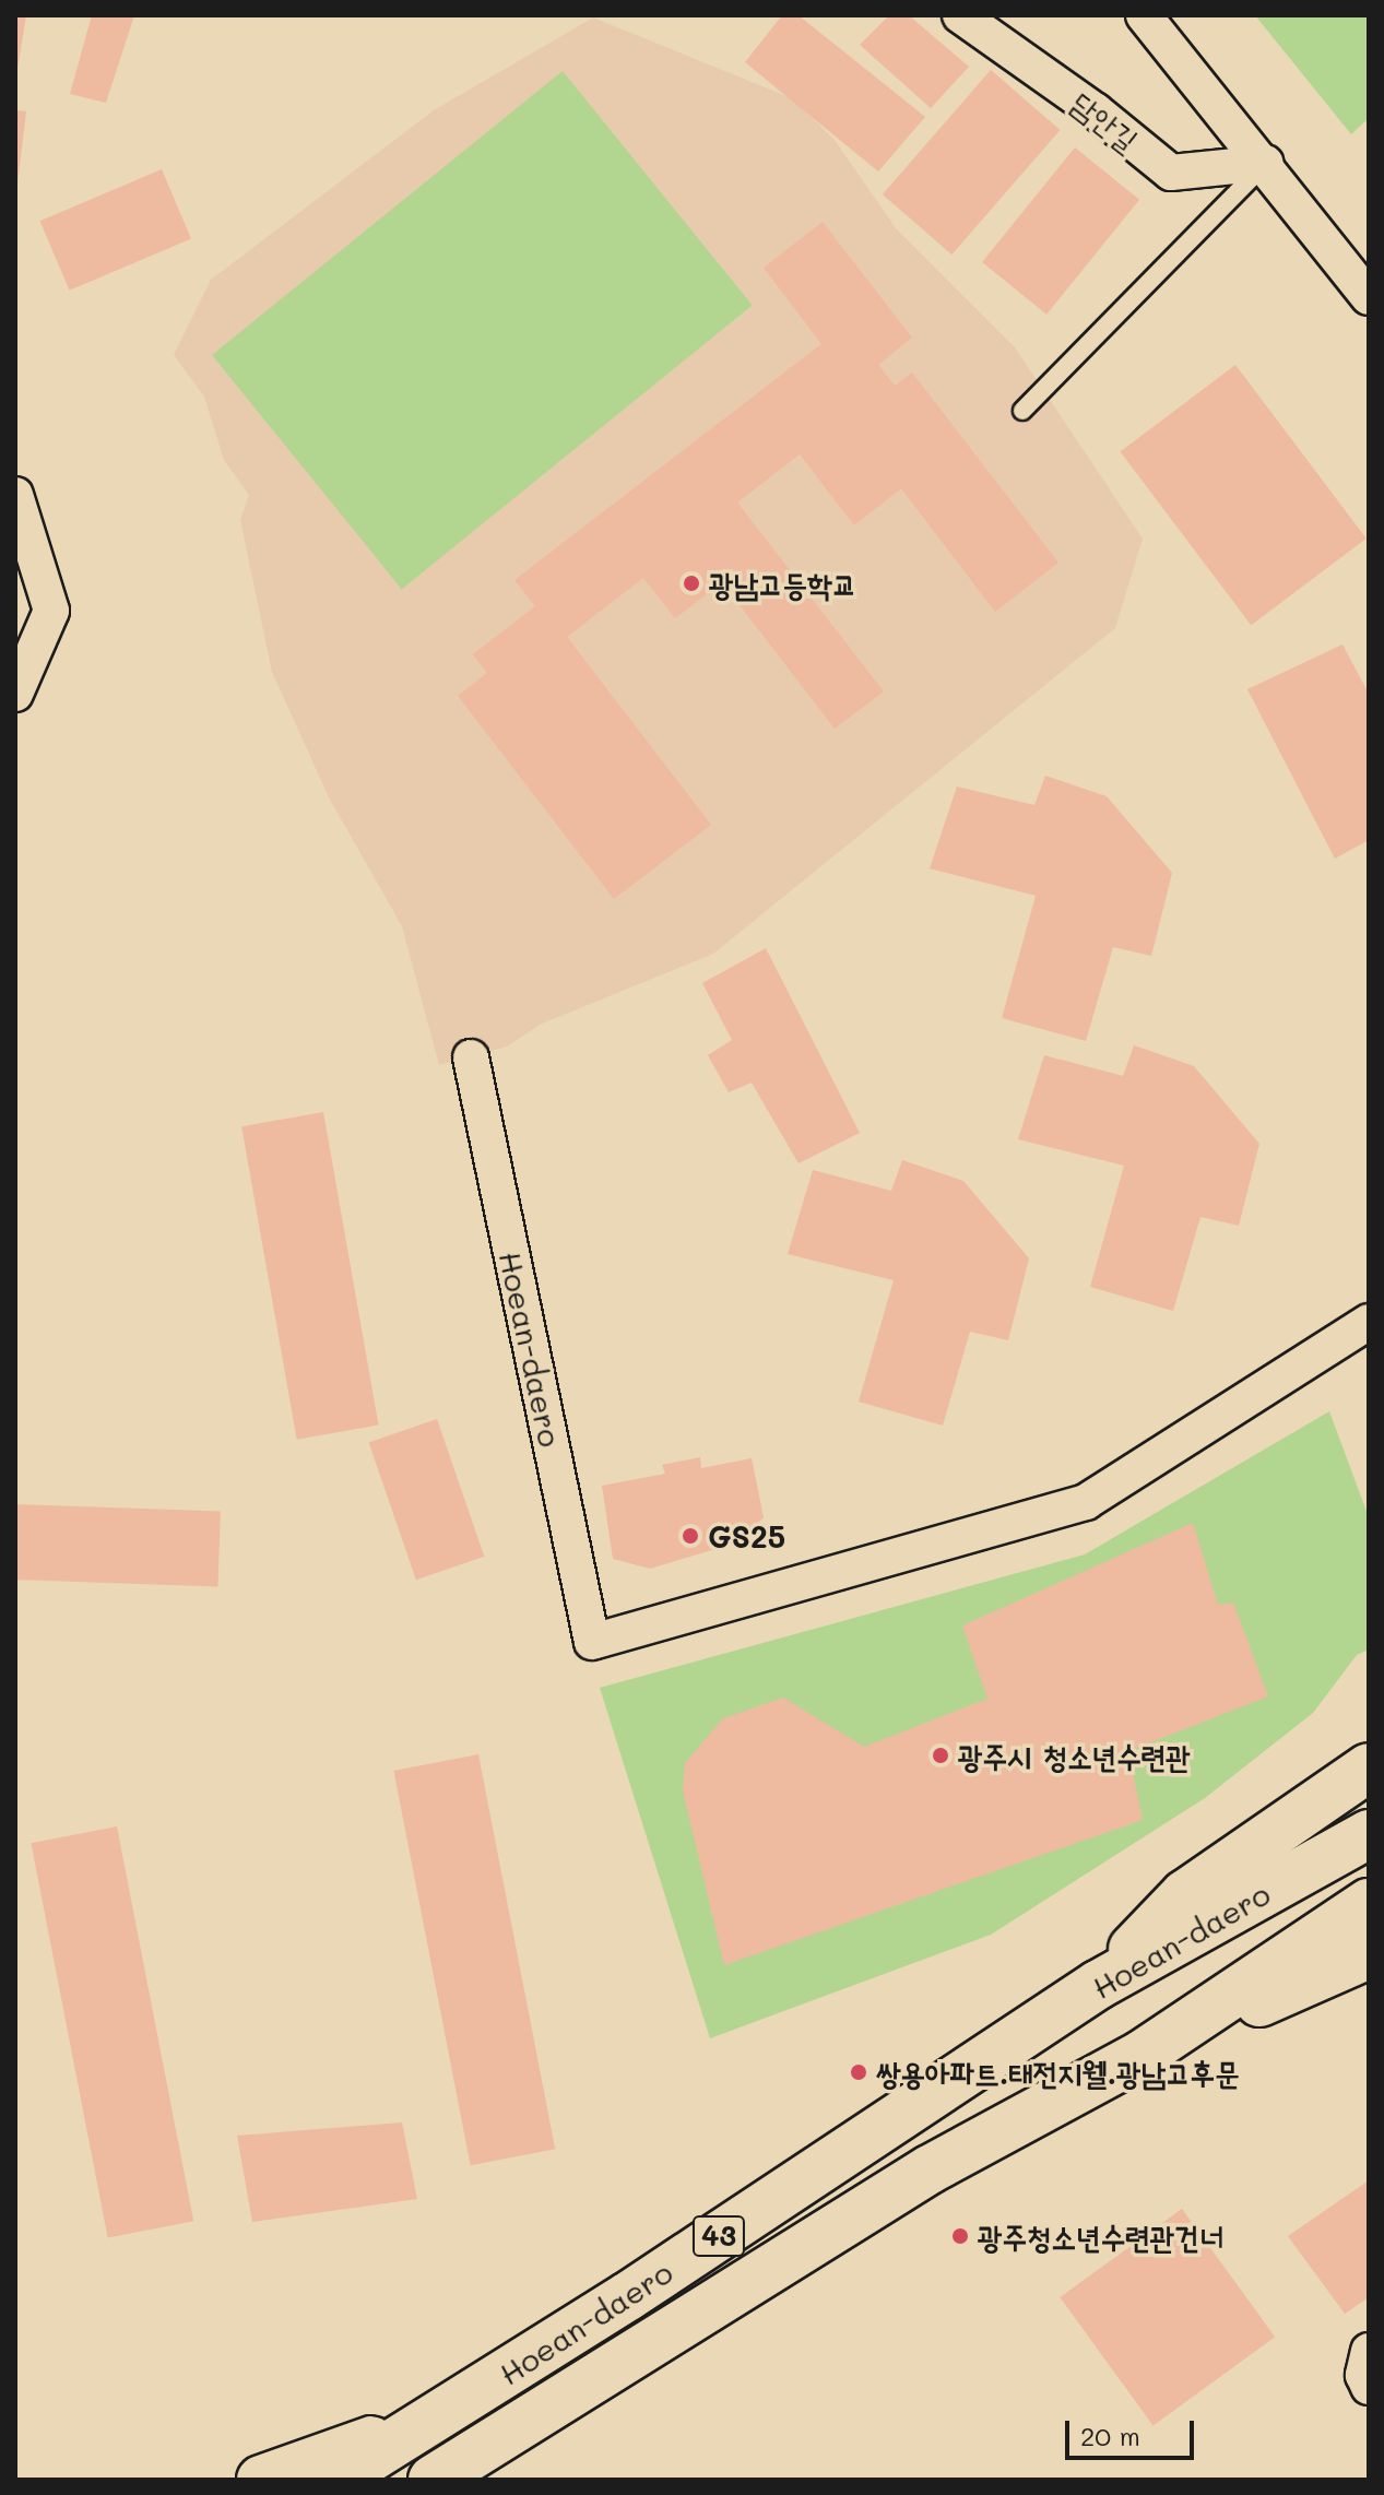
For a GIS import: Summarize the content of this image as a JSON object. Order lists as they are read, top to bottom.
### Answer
{
  "streets": {
    "highway": ["Hoean-daero", "43"],
    "street": ["담안길"]
  },
  "places": [
    "광남고등학교",
    "GS25",
    "광주시 청소년수련관",
    "쌍용아파트.태전지웰.광남고후문",
    "광주청소년수련관건너"
  ],
  "scale_bar": "20 m"
}
